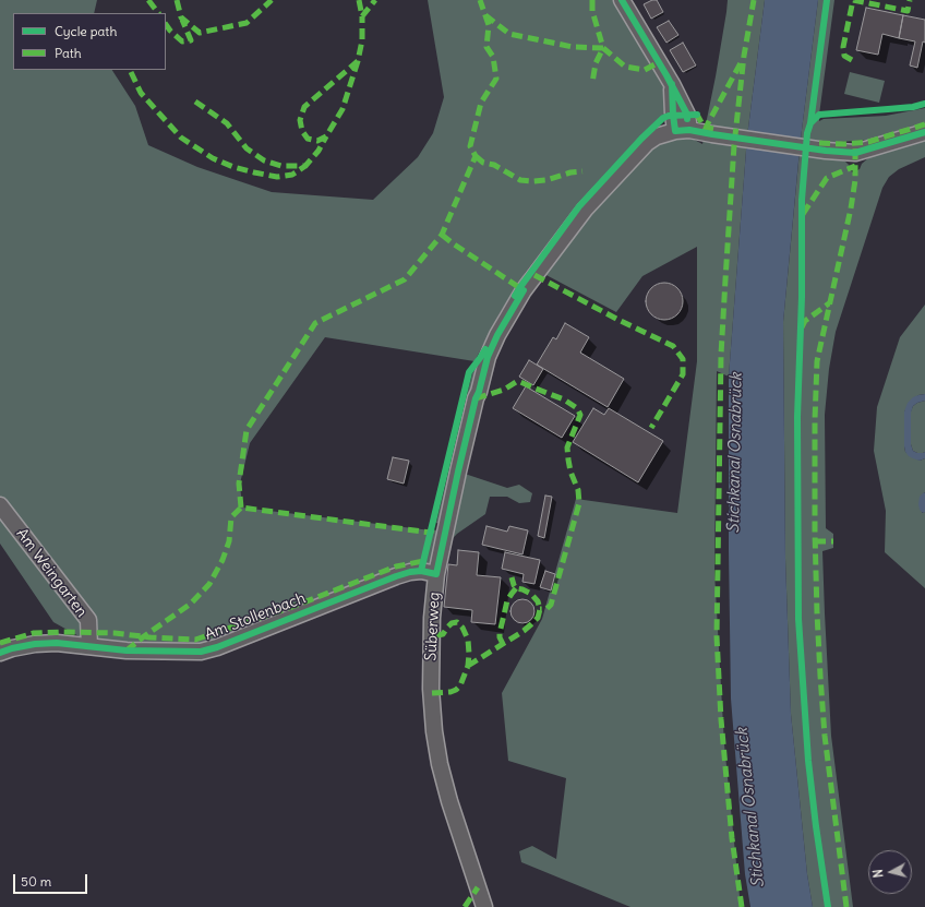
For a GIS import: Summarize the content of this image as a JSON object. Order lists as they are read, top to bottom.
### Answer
{
  "streets": {
    "street": ["Am Weingarten", "Am Stollenbach", "Süberweg"]
  },
  "crossings": [
    ["Am Weingarten", "Am Stollenbach"],
    ["Am Stollenbach", "Süberweg"]
  ],
  "water": ["Stichkanal Osnabrück"],
  "legend": ["Cycle path", "Path"],
  "scale_bar": "50 m",
  "north": "left"
}
